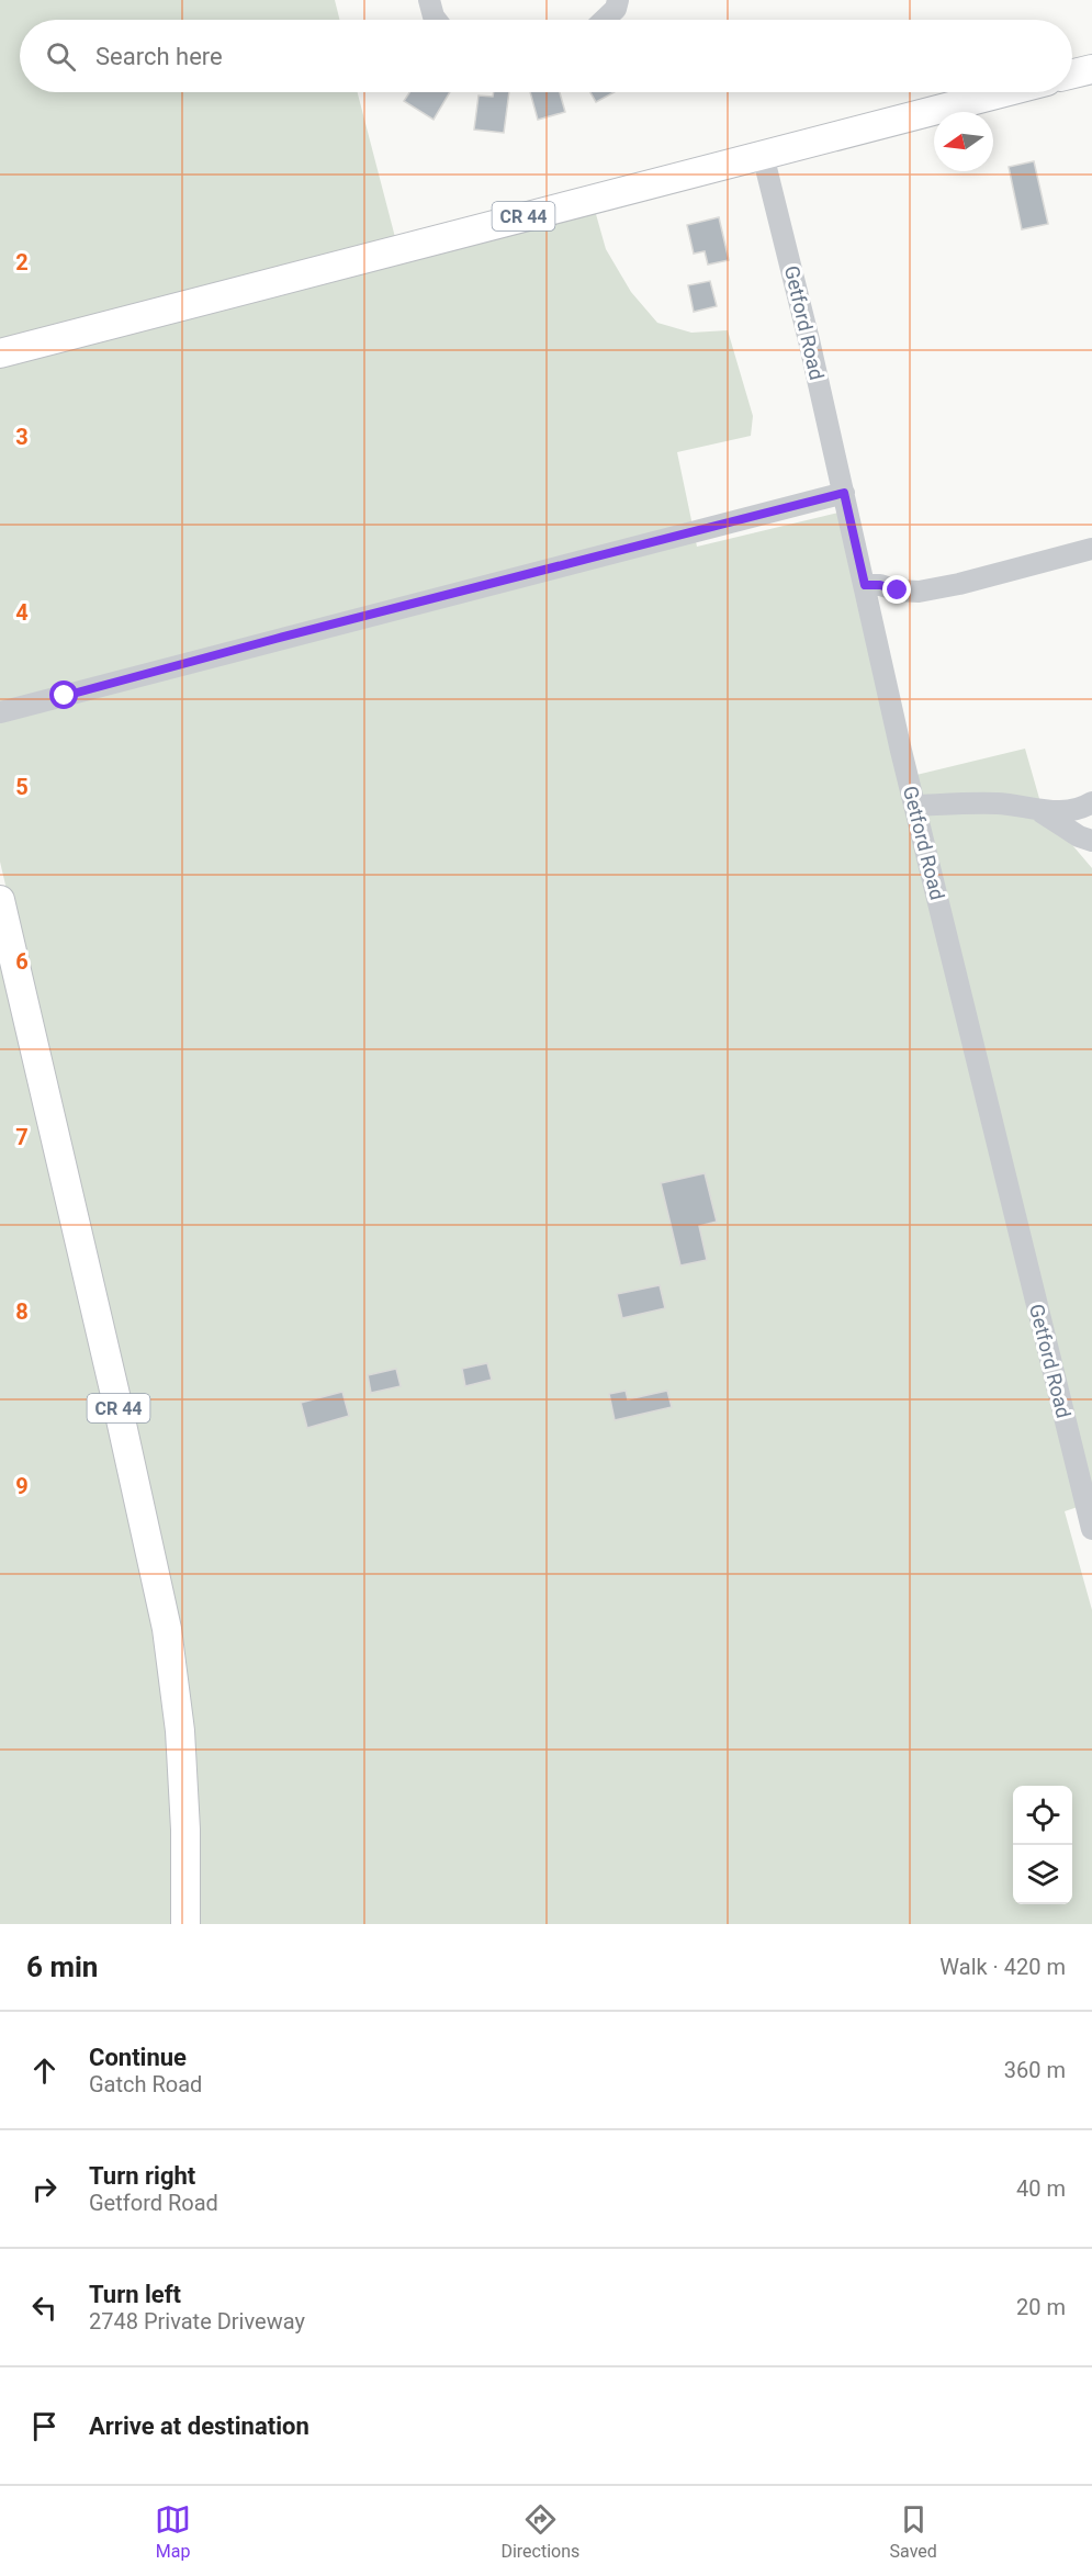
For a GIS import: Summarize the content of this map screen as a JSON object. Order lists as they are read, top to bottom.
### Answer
{
  "streets": {
    "main road": ["CR 44"],
    "street": ["Getford Road"]
  },
  "crossings": [
    ["CR 44", "Getford Road"]
  ],
  "north": "left",
  "page": {
    "search": "Search here",
    "heading": ["6 min", "Walk · 420 m"],
    "list": [
      ["Continue", "Gatch Road", "360 m"],
      ["Turn right", "Getford Road", "40 m"],
      ["Turn left", "2748 Private Driveway", "20 m"],
      "Arrive at destination"
    ],
    "nav": ["Map", "Directions", "Saved"]
  },
  "grid": {
    "rows": [
      "2",
      "3",
      "4",
      "5",
      "6",
      "7",
      "8",
      "9"
    ]
  }
}
